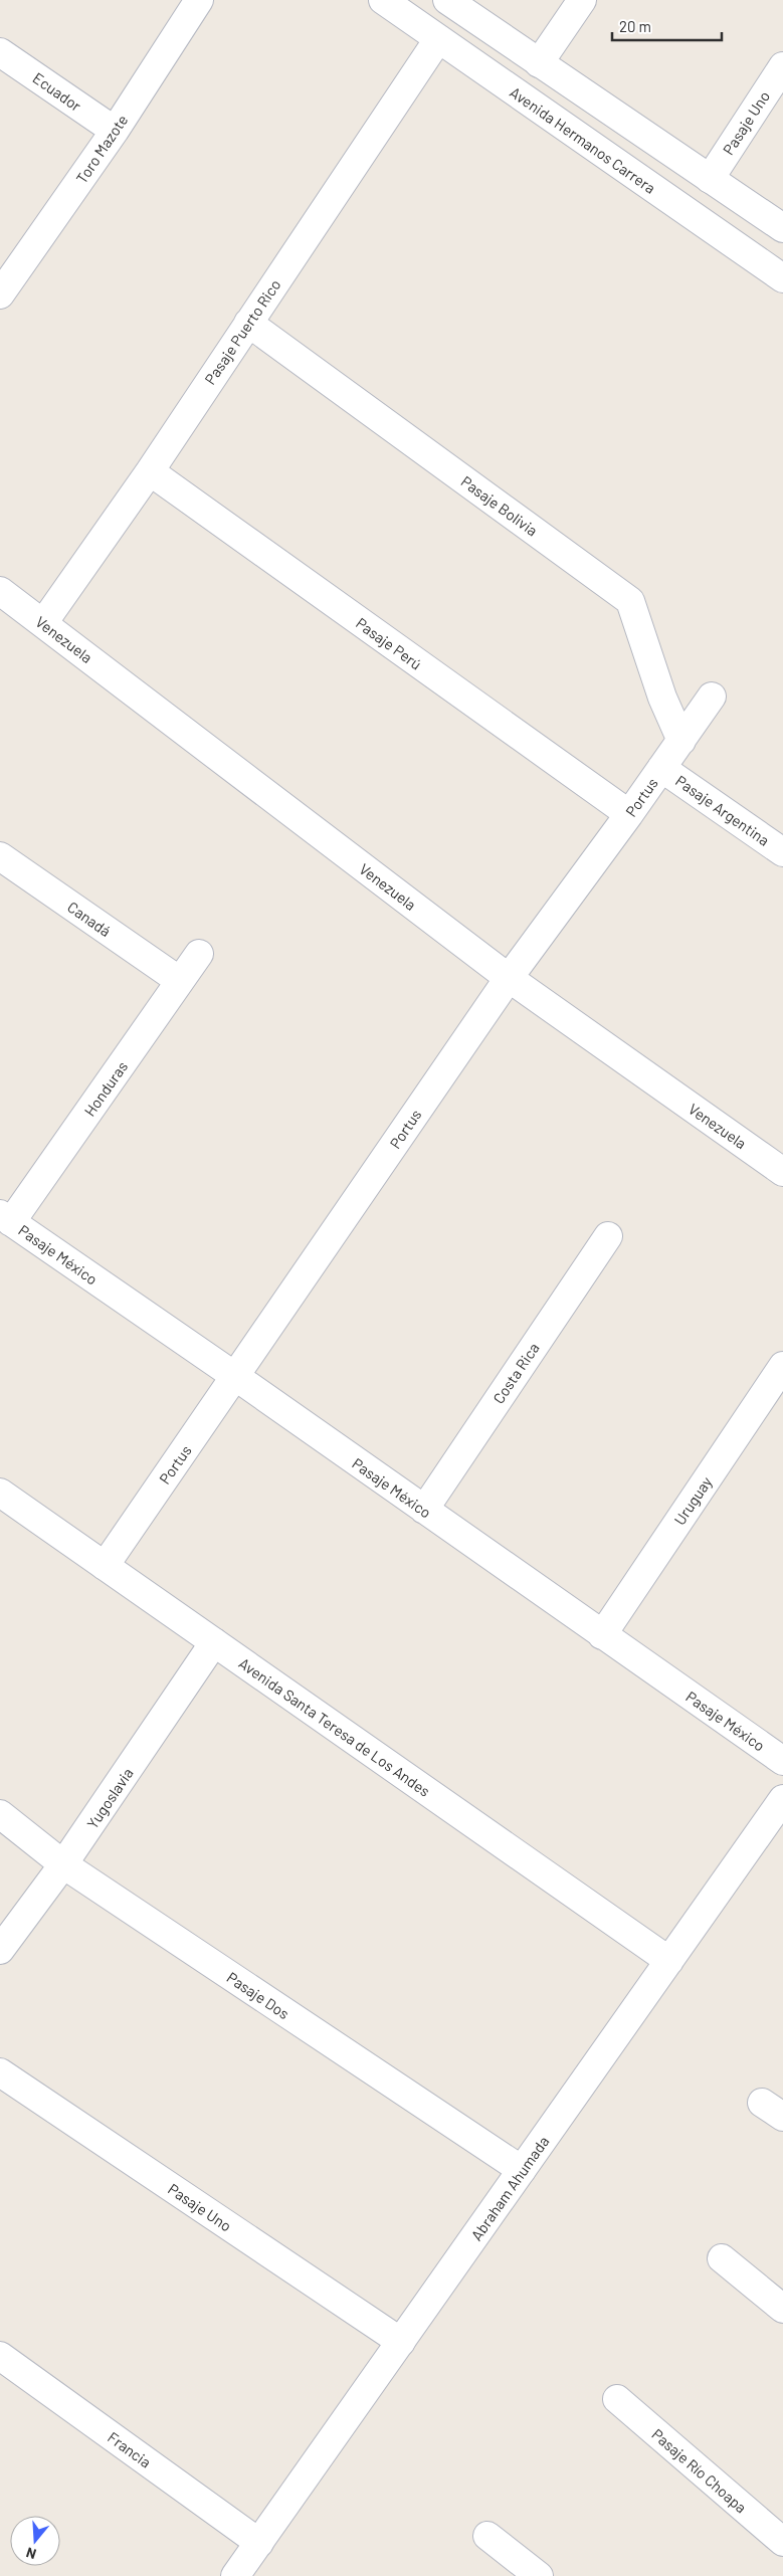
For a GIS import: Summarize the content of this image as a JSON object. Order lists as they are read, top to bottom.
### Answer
{
  "streets": {
    "street": [
      "Ecuador",
      "Pasaje Uno",
      "Avenida Hermanos Carrera",
      "Toro Mazote",
      "Pasaje Puerto Rico",
      "Pasaje Bolivia",
      "Venezuela",
      "Pasaje Perú",
      "Portus",
      "Pasaje Argentina",
      "Canadá",
      "Honduras",
      "Pasaje México",
      "Costa Rica",
      "Uruguay",
      "Avenida Santa Teresa de Los Andes",
      "Yugoslavia",
      "Pasaje Dos",
      "Abraham Ahumada",
      "Francia",
      "Pasaje Río Choapa"
    ]
  },
  "crossings": [
    ["Ecuador", "Toro Mazote"],
    ["Pasaje Uno", "Abraham Ahumada"],
    ["Avenida Hermanos Carrera", "Pasaje Puerto Rico"],
    ["Pasaje Puerto Rico", "Pasaje Bolivia"],
    ["Pasaje Puerto Rico", "Venezuela"],
    ["Pasaje Puerto Rico", "Pasaje Perú"],
    ["Pasaje Bolivia", "Portus"],
    ["Venezuela", "Portus"],
    ["Pasaje Perú", "Portus"],
    ["Portus", "Pasaje Argentina"],
    ["Portus", "Pasaje México"],
    ["Portus", "Avenida Santa Teresa de Los Andes"],
    ["Canadá", "Honduras"],
    ["Honduras", "Pasaje México"],
    ["Pasaje México", "Costa Rica"],
    ["Pasaje México", "Uruguay"],
    ["Avenida Santa Teresa de Los Andes", "Yugoslavia"],
    ["Avenida Santa Teresa de Los Andes", "Abraham Ahumada"],
    ["Yugoslavia", "Pasaje Dos"],
    ["Pasaje Dos", "Abraham Ahumada"],
    ["Abraham Ahumada", "Francia"]
  ],
  "scale_bar": "20 m",
  "north": "bottom"
}
